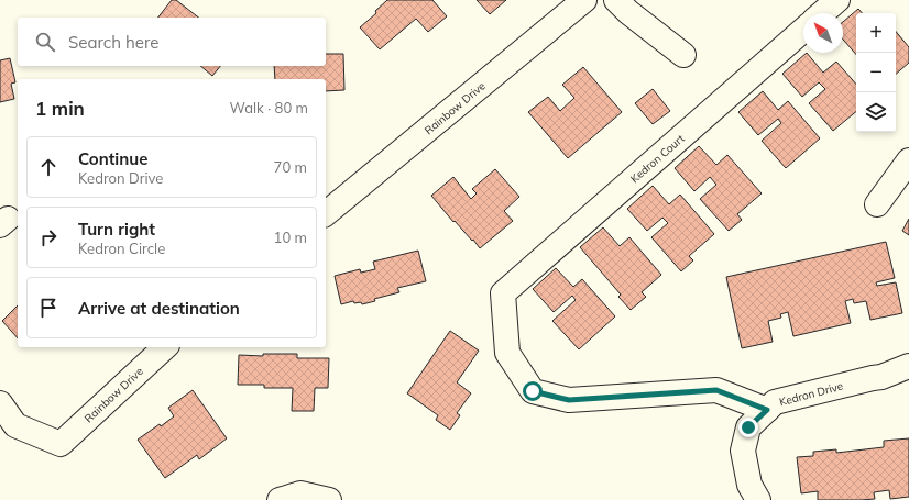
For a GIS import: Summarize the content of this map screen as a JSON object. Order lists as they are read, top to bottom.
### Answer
{
  "streets": {
    "street": ["Rainbow Drive", "Kedron Court", "Kedron Drive"]
  },
  "crossings": [
    ["Kedron Court", "Kedron Drive"]
  ],
  "north": "top left",
  "page": {
    "map_buttons": ["+", "−"],
    "search": "Search here",
    "heading": ["1 min", "Walk · 80 m"],
    "list": [
      ["Continue", "Kedron Drive", "70 m"],
      ["Turn right", "Kedron Circle", "10 m"],
      "Arrive at destination"
    ]
  }
}
